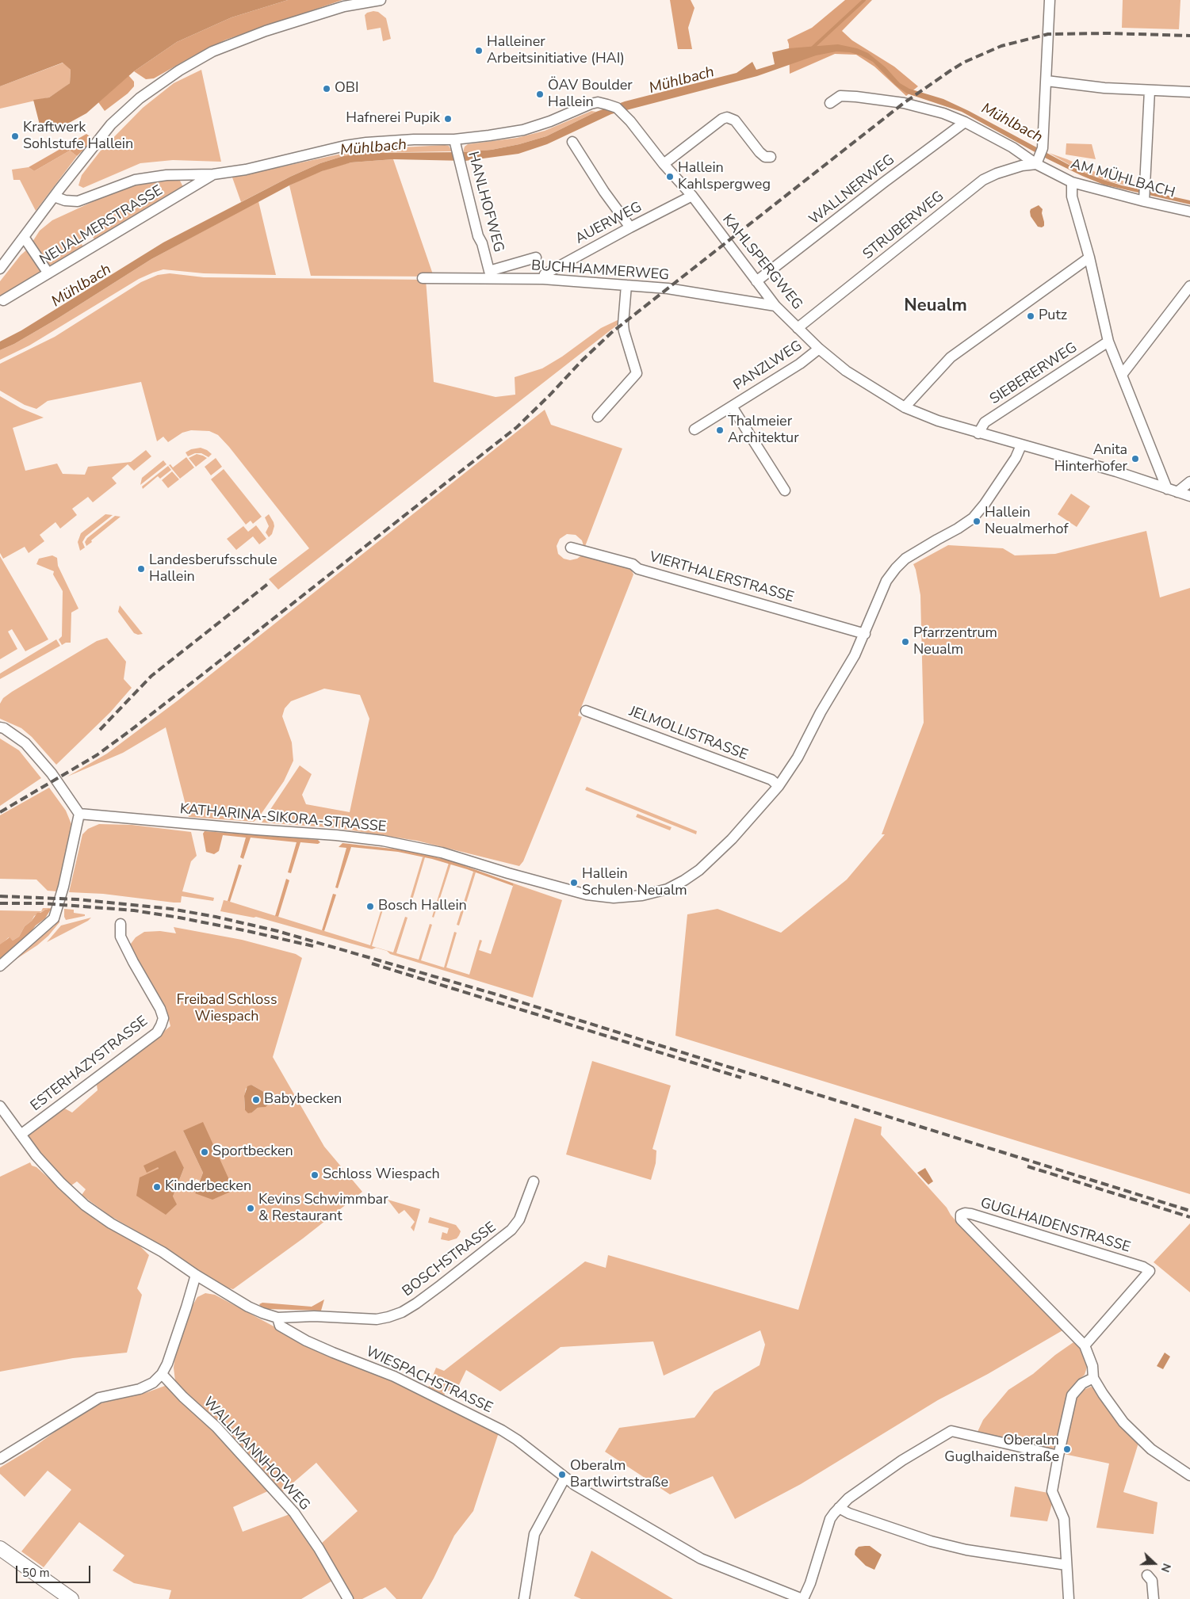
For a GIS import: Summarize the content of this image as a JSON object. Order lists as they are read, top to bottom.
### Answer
{
  "streets": {
    "street": [
      "AM MÜHLBACH",
      "WALLNERWEG",
      "HANLHOFWEG",
      "AUERWEG",
      "NEUALMERSTRASSE",
      "STRUBERWEG",
      "KAHLSPERGWEG",
      "BUCHHAMMERWEG",
      "PANZLWEG",
      "SIEBERERWEG",
      "VIERTHALERSTRASSE",
      "JELMOLLISTRASSE",
      "KATHARINA-SIKORA-STRASSE",
      "ESTERHAZYSTRASSE",
      "GUGLHAIDENSTRASSE",
      "BOSCHSTRASSE",
      "WIESPACHSTRASSE",
      "WALLMANNHOFWEG"
    ]
  },
  "crossings": [
    ["AM MÜHLBACH", "WALLNERWEG"],
    ["AM MÜHLBACH", "STRUBERWEG"],
    ["WALLNERWEG", "KAHLSPERGWEG"],
    ["HANLHOFWEG", "NEUALMERSTRASSE"],
    ["AUERWEG", "KAHLSPERGWEG"],
    ["AUERWEG", "BUCHHAMMERWEG"],
    ["NEUALMERSTRASSE", "KAHLSPERGWEG"],
    ["STRUBERWEG", "KAHLSPERGWEG"],
    ["KAHLSPERGWEG", "BUCHHAMMERWEG"],
    ["KAHLSPERGWEG", "PANZLWEG"],
    ["KAHLSPERGWEG", "SIEBERERWEG"],
    ["KAHLSPERGWEG", "KATHARINA-SIKORA-STRASSE"],
    ["VIERTHALERSTRASSE", "KATHARINA-SIKORA-STRASSE"],
    ["JELMOLLISTRASSE", "KATHARINA-SIKORA-STRASSE"],
    ["BOSCHSTRASSE", "WIESPACHSTRASSE"]
  ],
  "districts": ["Neualm"],
  "water": ["Mühlbach"],
  "parks": ["Freibad Schloss Wiespach"],
  "places": [
    "Halleiner Arbeitsinitiative (HAI)",
    "OBI",
    "ÖAV Boulder Hallein",
    "Hafnerei Pupik",
    "Kraftwerk Sohlstufe Hallein",
    "Hallein Kahlspergweg",
    "Putz",
    "Thalmeier Architektur",
    "Anita Hinterhofer",
    "Hallein Neualmerhof",
    "Landesberufsschule Hallein",
    "Pfarrzentrum Neualm",
    "Hallein Schulen Neualm",
    "Bosch Hallein",
    "Babybecken",
    "Sportbecken",
    "Schloss Wiespach",
    "Kinderbecken",
    "Kevins Schwimmbar & Restaurant",
    "Oberalm Guglhaidenstraße",
    "Oberalm Bartlwirtstraße"
  ],
  "scale_bar": "50 m",
  "north": "right"
}
